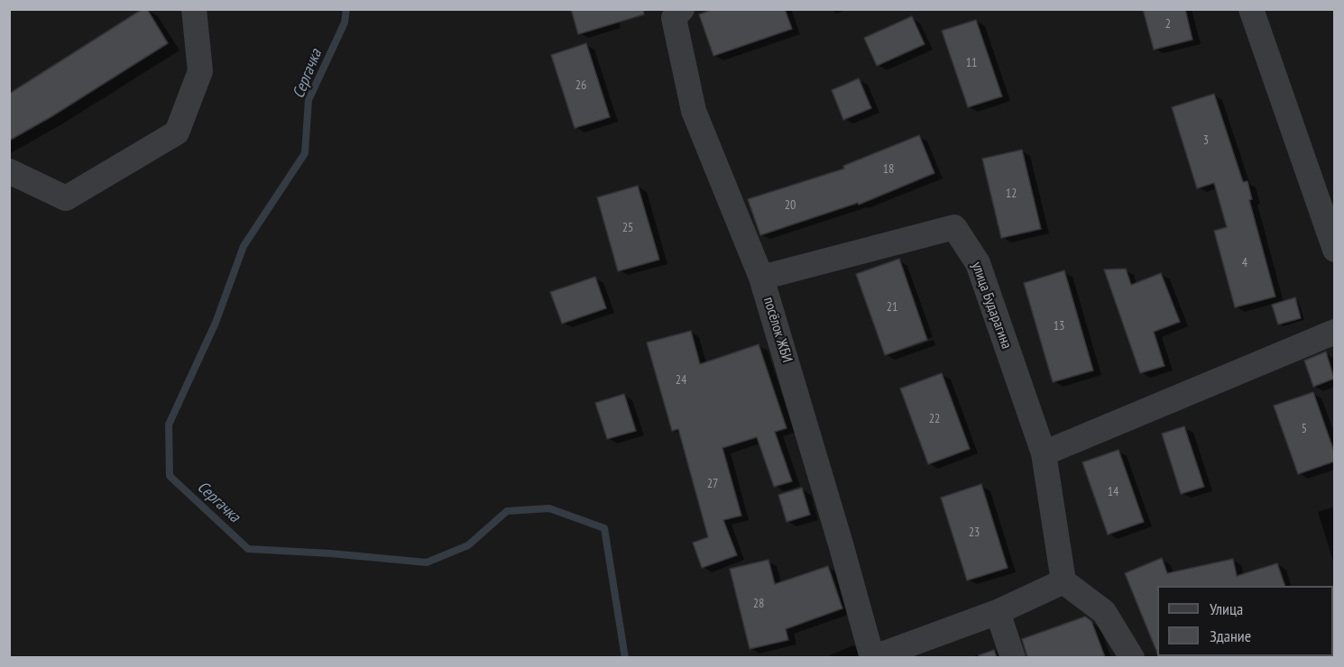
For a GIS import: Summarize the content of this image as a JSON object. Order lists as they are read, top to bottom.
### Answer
{
  "streets": {
    "street": ["улица Бударагина", "посёлок ЖБИ"]
  },
  "crossings": [
    ["улица Бударагина", "посёлок ЖБИ"]
  ],
  "water": ["Сергачка"],
  "house_numbers": [
    "2",
    "11",
    "26",
    "3",
    "18",
    "12",
    "20",
    "25",
    "4",
    "21",
    "13",
    "24",
    "22",
    "5",
    "27",
    "14",
    "23",
    "28"
  ],
  "legend": ["Улица", "Здание"]
}
